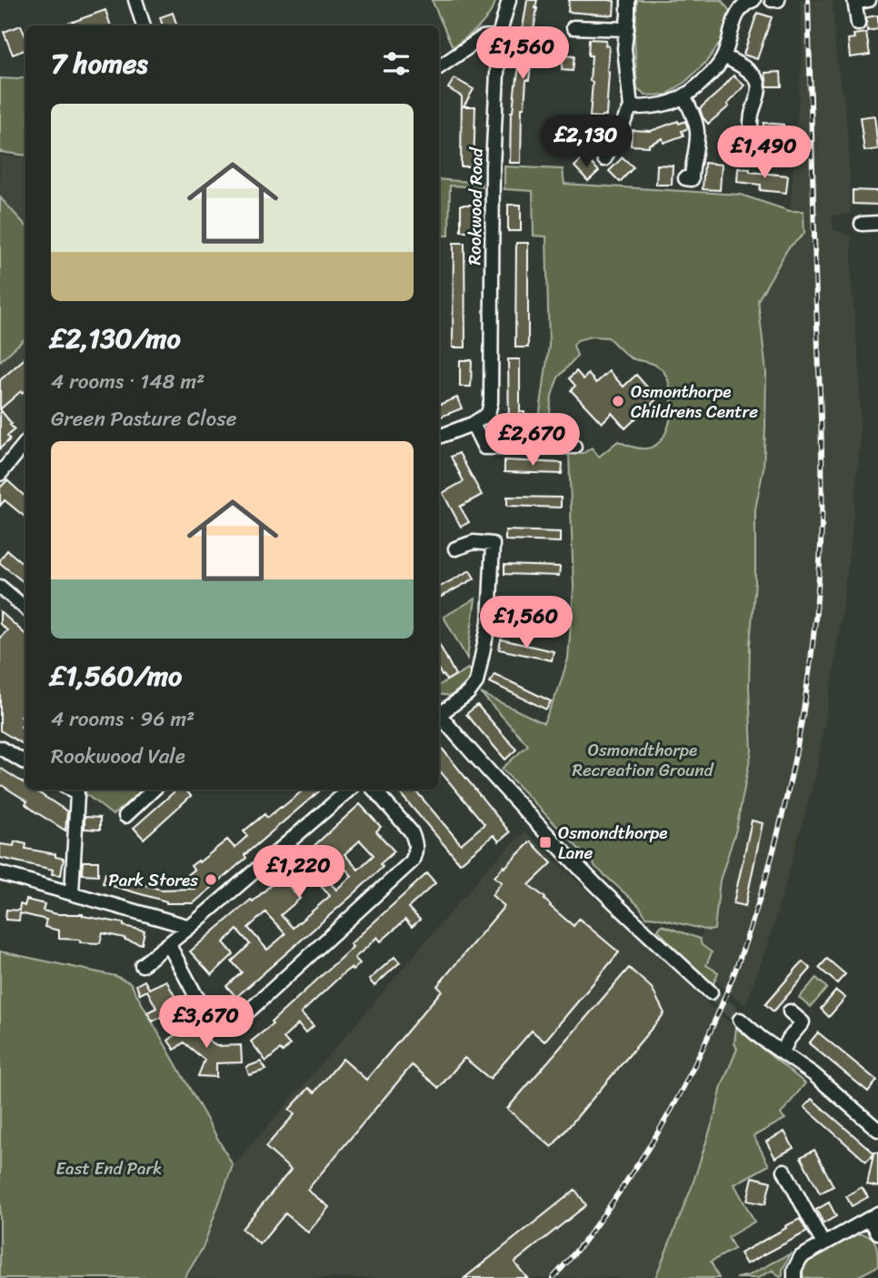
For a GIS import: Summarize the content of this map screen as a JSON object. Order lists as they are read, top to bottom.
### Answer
{
  "streets": {
    "street": ["Rookwood Road"]
  },
  "parks": ["Osmondthorpe Recreation Ground", "East End Park"],
  "places": {
    "other": ["Osmonthorpe Childrens Centre", "Park Stores"],
    "transit": ["Osmondthorpe Lane"]
  },
  "page": {
    "heading": "7 homes",
    "price": [
      "£1,560",
      "£2,130",
      "£1,490",
      "£2,670",
      "£1,560",
      "£1,220",
      "£3,670"
    ],
    "list": [
      {
        "name": "£2,130/mo",
        "note": "4 rooms · 148 m² · Green Pasture Close"
      },
      {
        "name": "£1,560/mo",
        "note": "4 rooms · 96 m² · Rookwood Vale"
      }
    ]
  }
}
